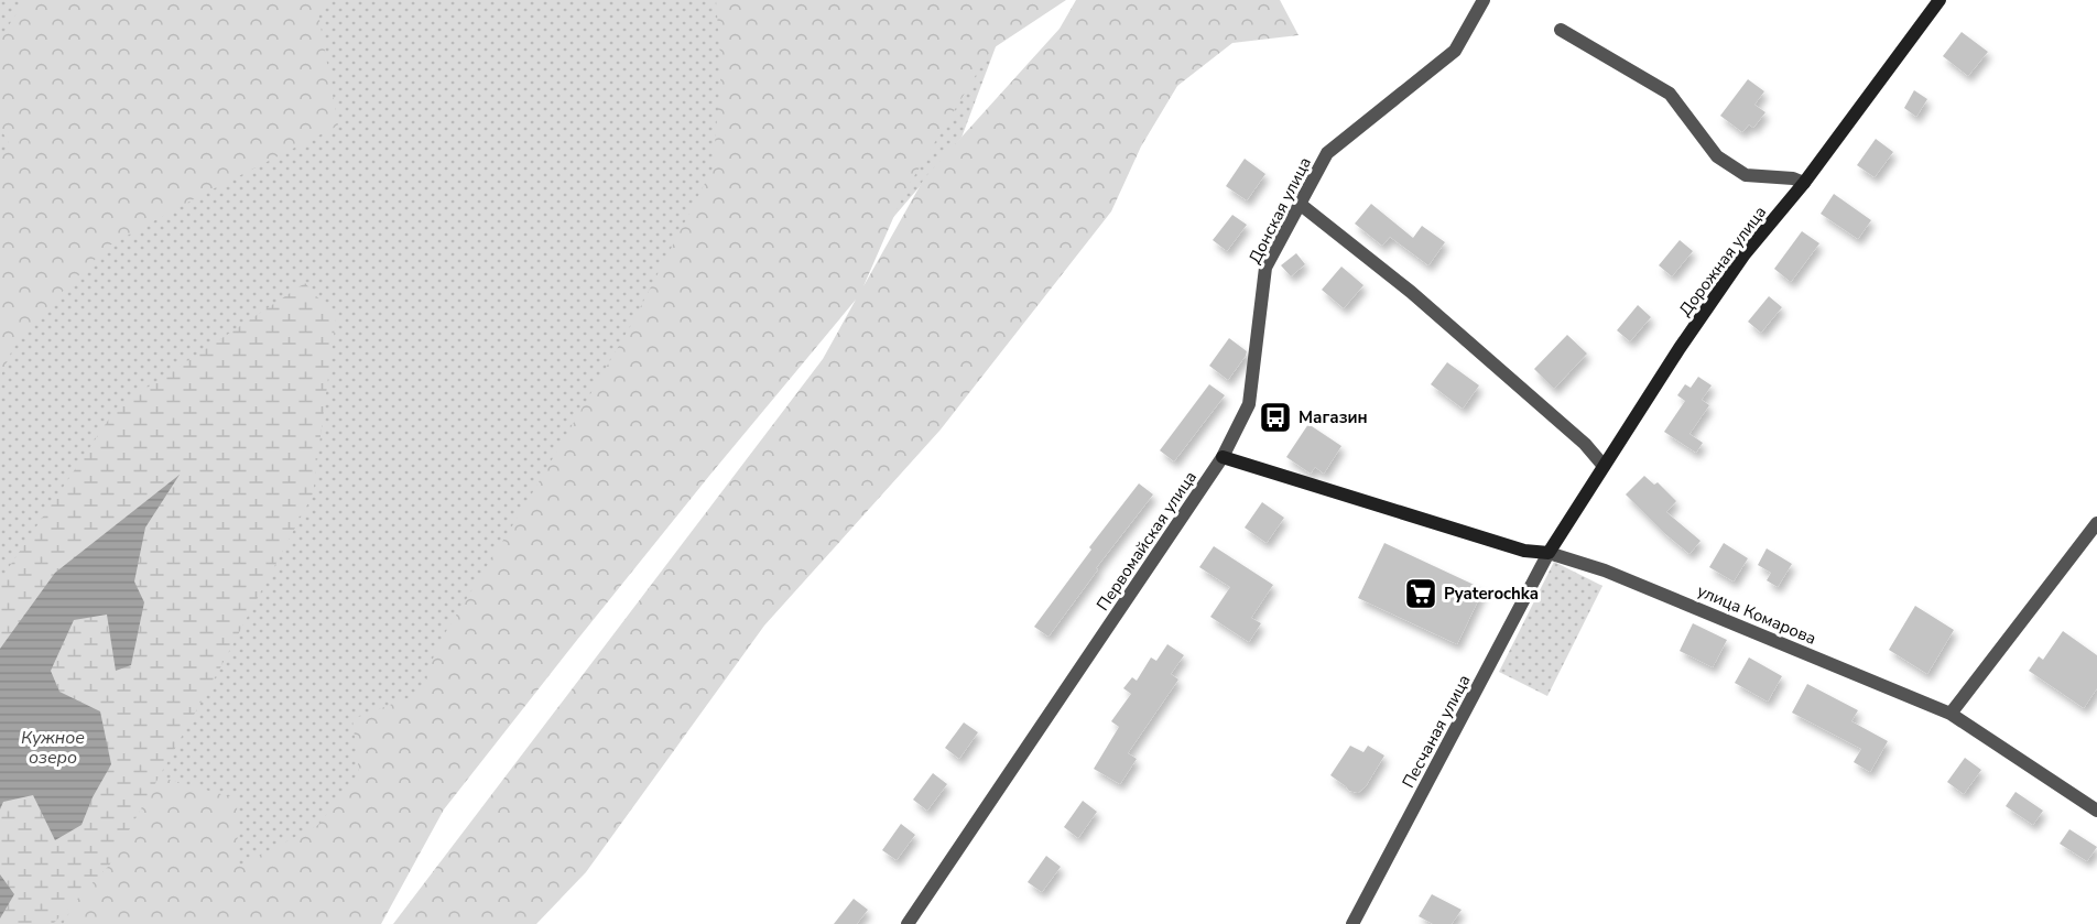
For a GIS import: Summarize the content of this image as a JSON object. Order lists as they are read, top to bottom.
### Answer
{
  "streets": {
    "street": [
      "Донская улица",
      "Дорожная улица",
      "Первомайская улица",
      "улица Комарова",
      "Песчаная улица"
    ]
  },
  "crossings": [
    ["Донская улица", "Первомайская улица"],
    ["Дорожная улица", "улица Комарова"],
    ["Дорожная улица", "Песчаная улица"],
    ["улица Комарова", "Песчаная улица"]
  ],
  "water": ["Кужное озеро"],
  "places": {
    "bus stop": ["Магазин"],
    "supermarket": ["Pyaterochka"]
  }
}
